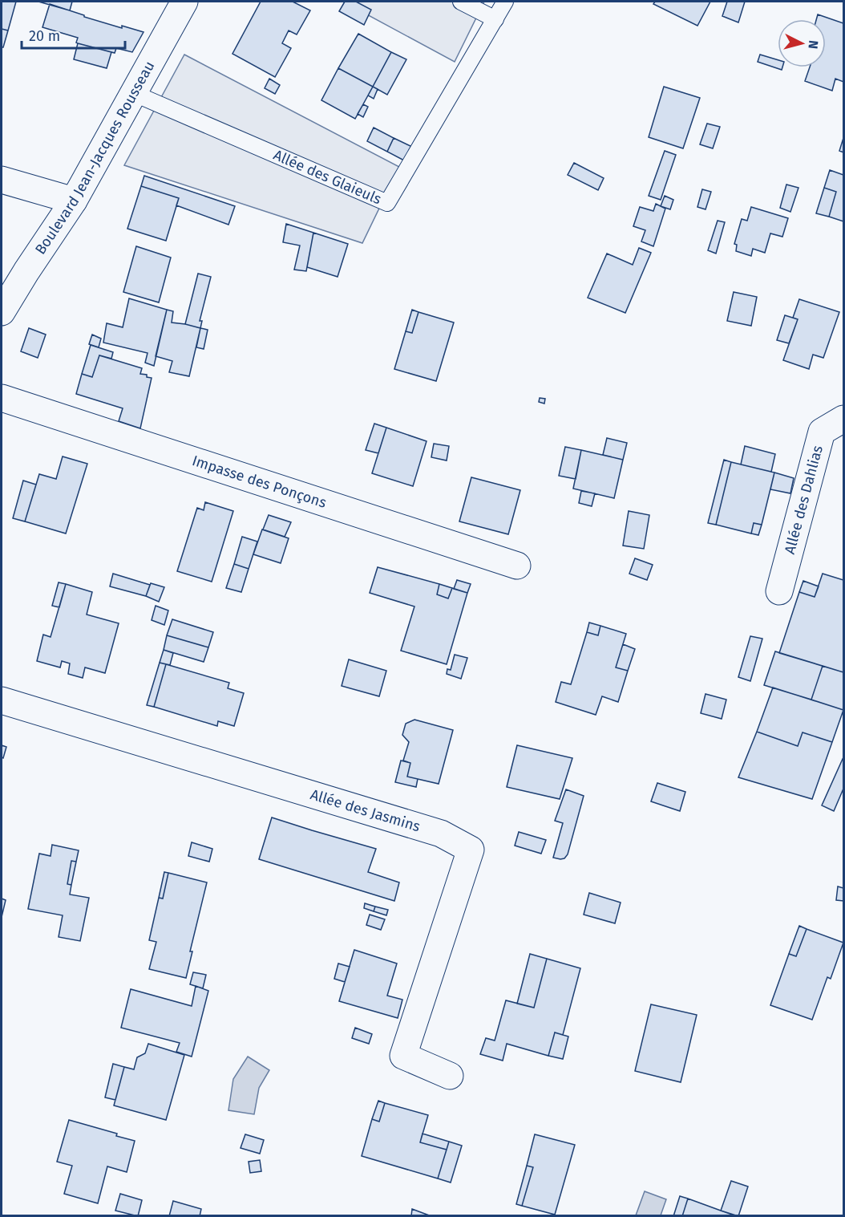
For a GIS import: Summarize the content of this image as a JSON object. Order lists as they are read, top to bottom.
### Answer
{
  "streets": {
    "street": [
      "Boulevard Jean-Jacques Rousseau",
      "Impasse des Ponçons",
      "Allée des Dahlias",
      "Allée des Jasmins"
    ],
    "lane": ["Allée des Glaieuls"]
  },
  "crossings": [
    ["Boulevard Jean-Jacques Rousseau", "Allée des Glaieuls"]
  ],
  "scale_bar": "20 m",
  "north": "right"
}
